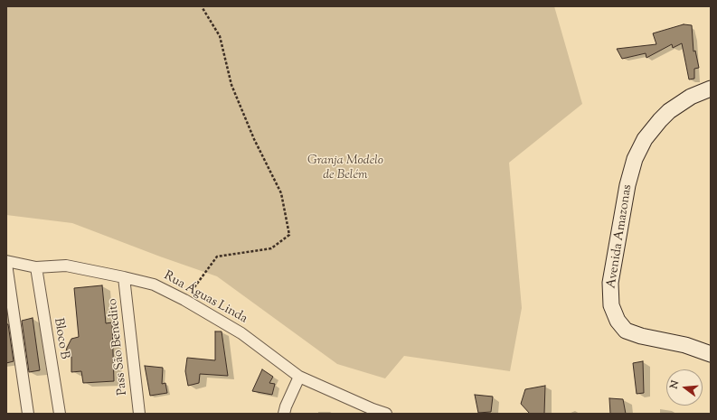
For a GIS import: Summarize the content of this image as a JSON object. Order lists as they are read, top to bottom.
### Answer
{
  "streets": {
    "street": [
      "Avenida Amazonas",
      "Rua Águas Linda",
      "Bloco B",
      "Pass São Benedito"
    ]
  },
  "crossings": [
    ["Rua Águas Linda", "Bloco B"],
    ["Rua Águas Linda", "Pass São Benedito"]
  ],
  "parks": ["Granja Modelo de Belém"],
  "north": "left"
}
